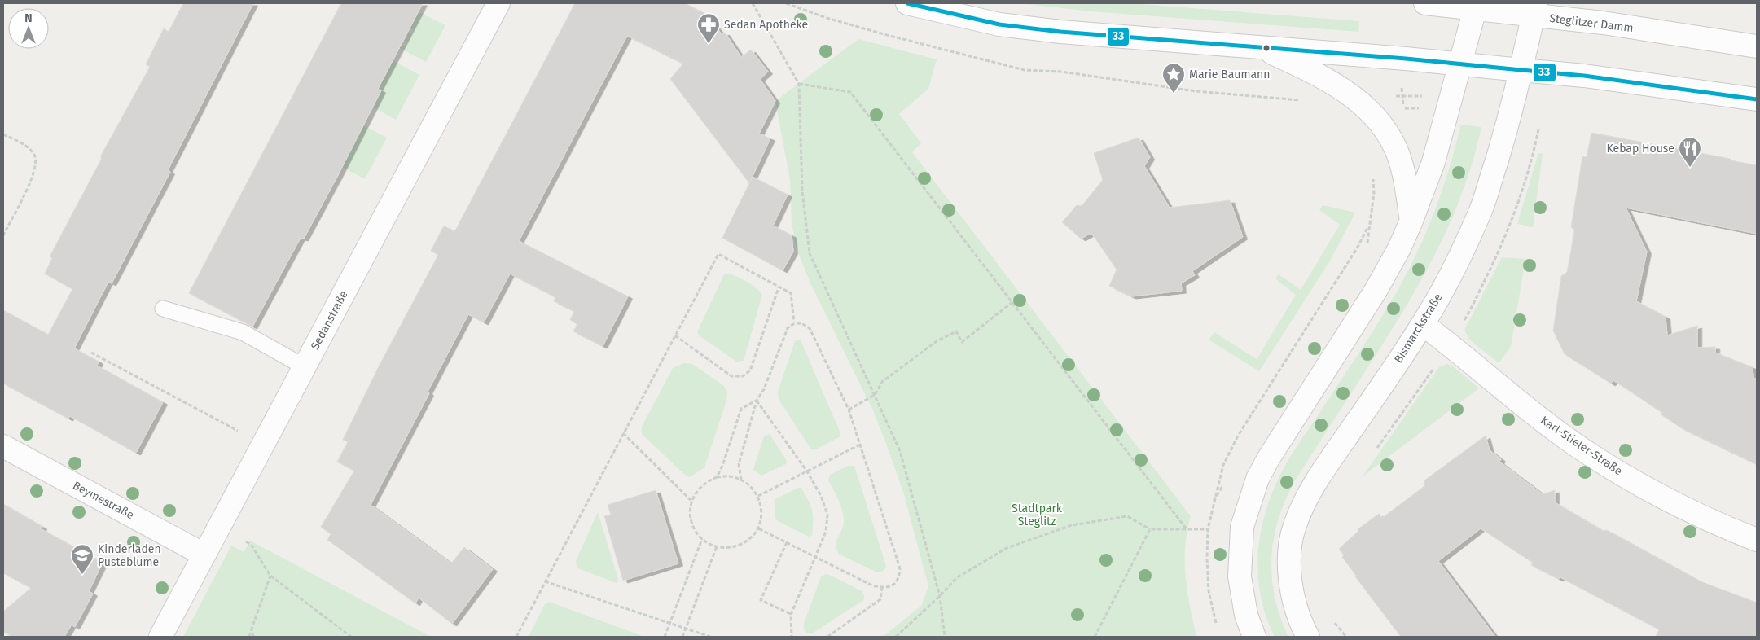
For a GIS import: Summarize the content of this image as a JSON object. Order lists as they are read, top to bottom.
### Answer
{
  "streets": {
    "street": [
      "Steglitzer Damm",
      "Sedanstraße",
      "Bismarckstraße",
      "Karl-Stieler-Straße",
      "Beymestraße"
    ]
  },
  "crossings": [
    ["Steglitzer Damm", "Bismarckstraße"],
    ["Sedanstraße", "Beymestraße"],
    ["Bismarckstraße", "Karl-Stieler-Straße"]
  ],
  "parks": ["Stadtpark Steglitz"],
  "places": {
    "pharmacy": ["Sedan Apotheke"],
    "place": ["Marie Baumann"],
    "restaurant": ["Kebap House"],
    "school or university": ["Kinderladen Pusteblume"]
  },
  "lines": ["transit line 33"],
  "north": "top"
}
